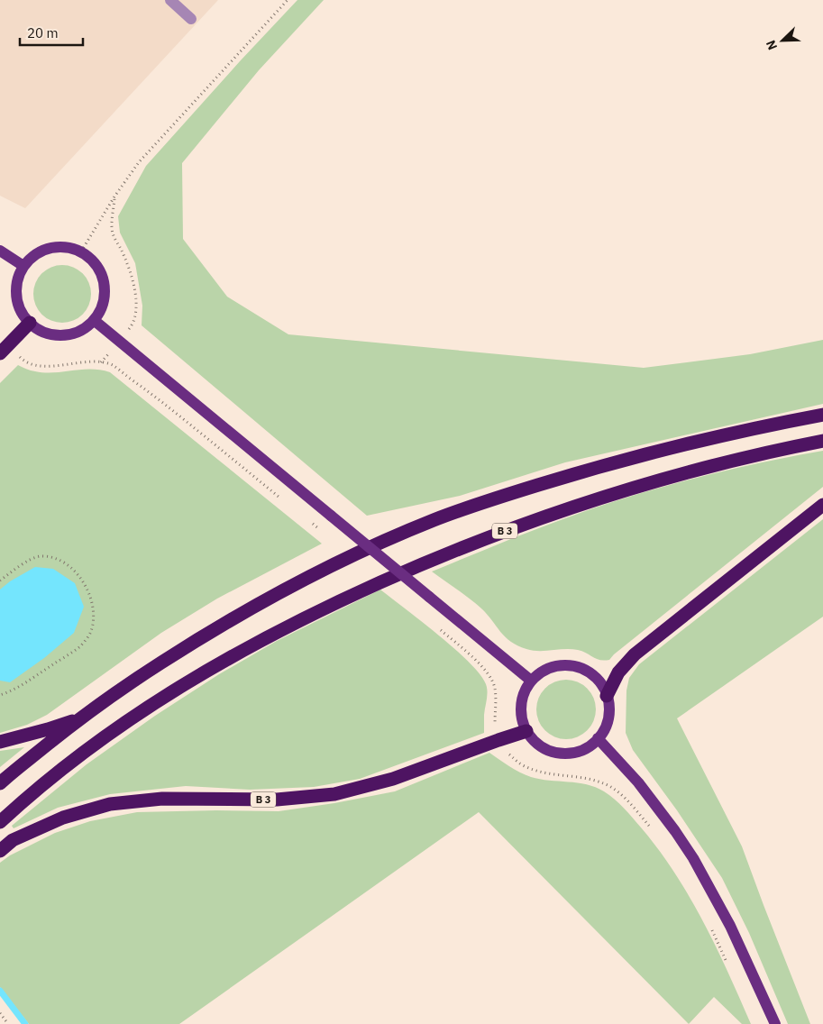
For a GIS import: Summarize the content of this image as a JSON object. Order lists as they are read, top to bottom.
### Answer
{
  "streets": {
    "highway": ["B 3"]
  },
  "scale_bar": "20 m",
  "north": "bottom left"
}
